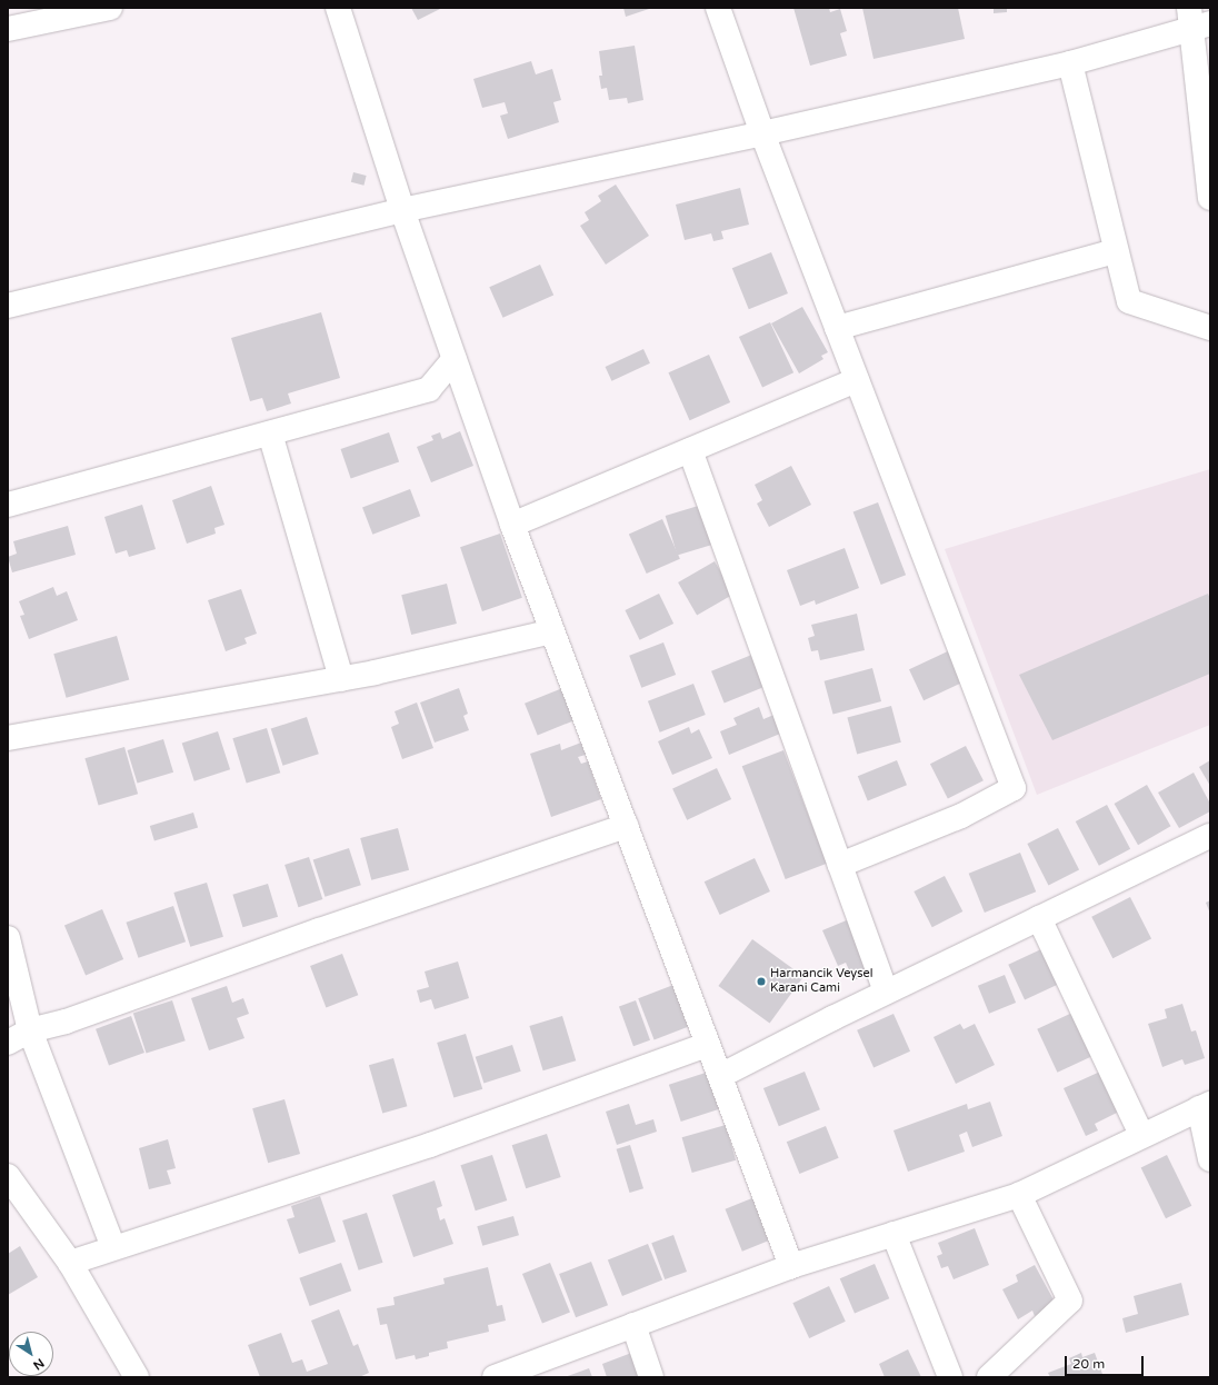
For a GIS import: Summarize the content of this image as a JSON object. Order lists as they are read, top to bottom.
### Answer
{
  "places": ["Harmancik Veysel Karani Cami"],
  "scale_bar": "20 m",
  "north": "bottom right"
}
